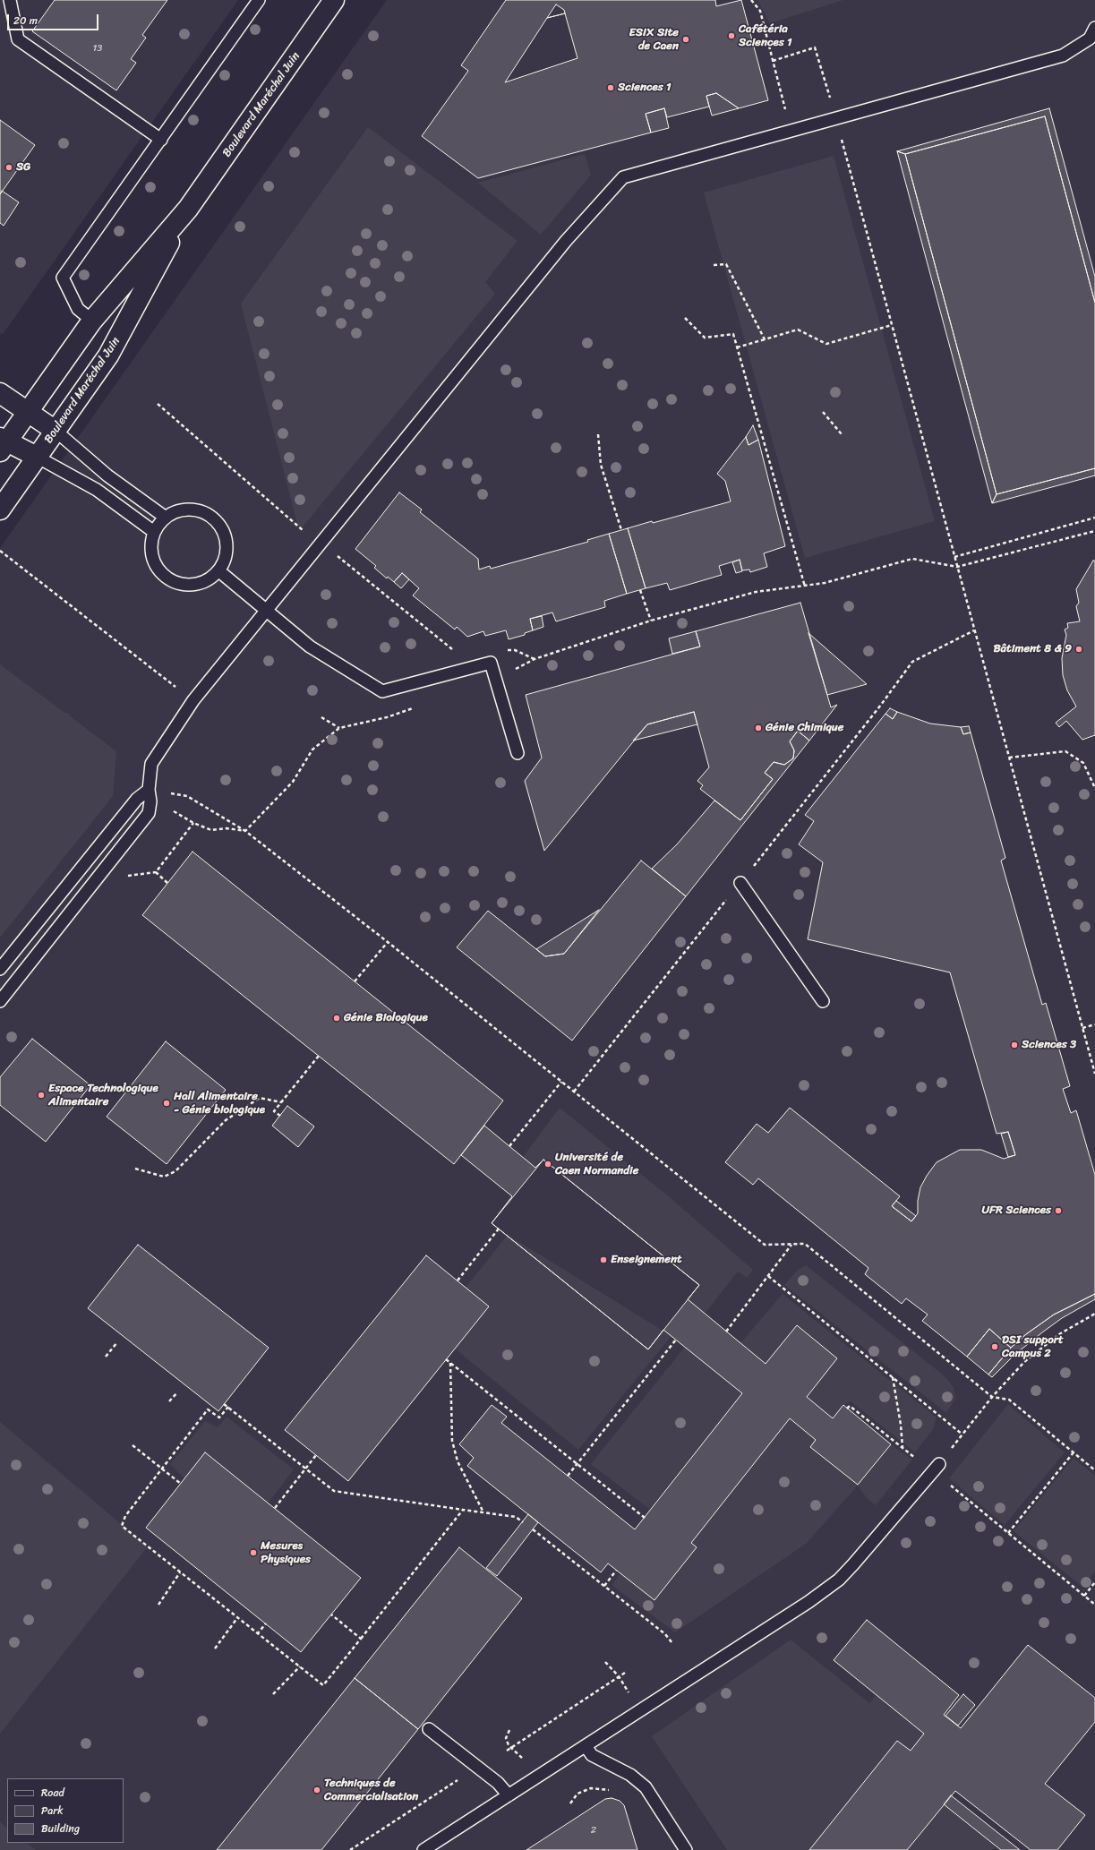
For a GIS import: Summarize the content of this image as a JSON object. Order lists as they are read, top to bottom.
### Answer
{
  "streets": {
    "main road": ["Boulevard Maréchal Juin"]
  },
  "places": [
    "Cafétéria Sciences 1",
    "ESIX Site de Caen",
    "Sciences 1",
    "SG",
    "Bâtiment 8 & 9",
    "Génie Chimique",
    "Génie Biologique",
    "Sciences 3",
    "Espace Technologique Alimentaire",
    "Hall Alimentaire - Génie biologique",
    "Université de Caen Normandie",
    "UFR Sciences",
    "Enseignement",
    "DSI support Campus 2",
    "Mesures Physiques",
    "Techniques de Commercialisation"
  ],
  "house_numbers": ["13", "2"],
  "legend": ["Road", "Park", "Building"],
  "scale_bar": "20 m"
}
